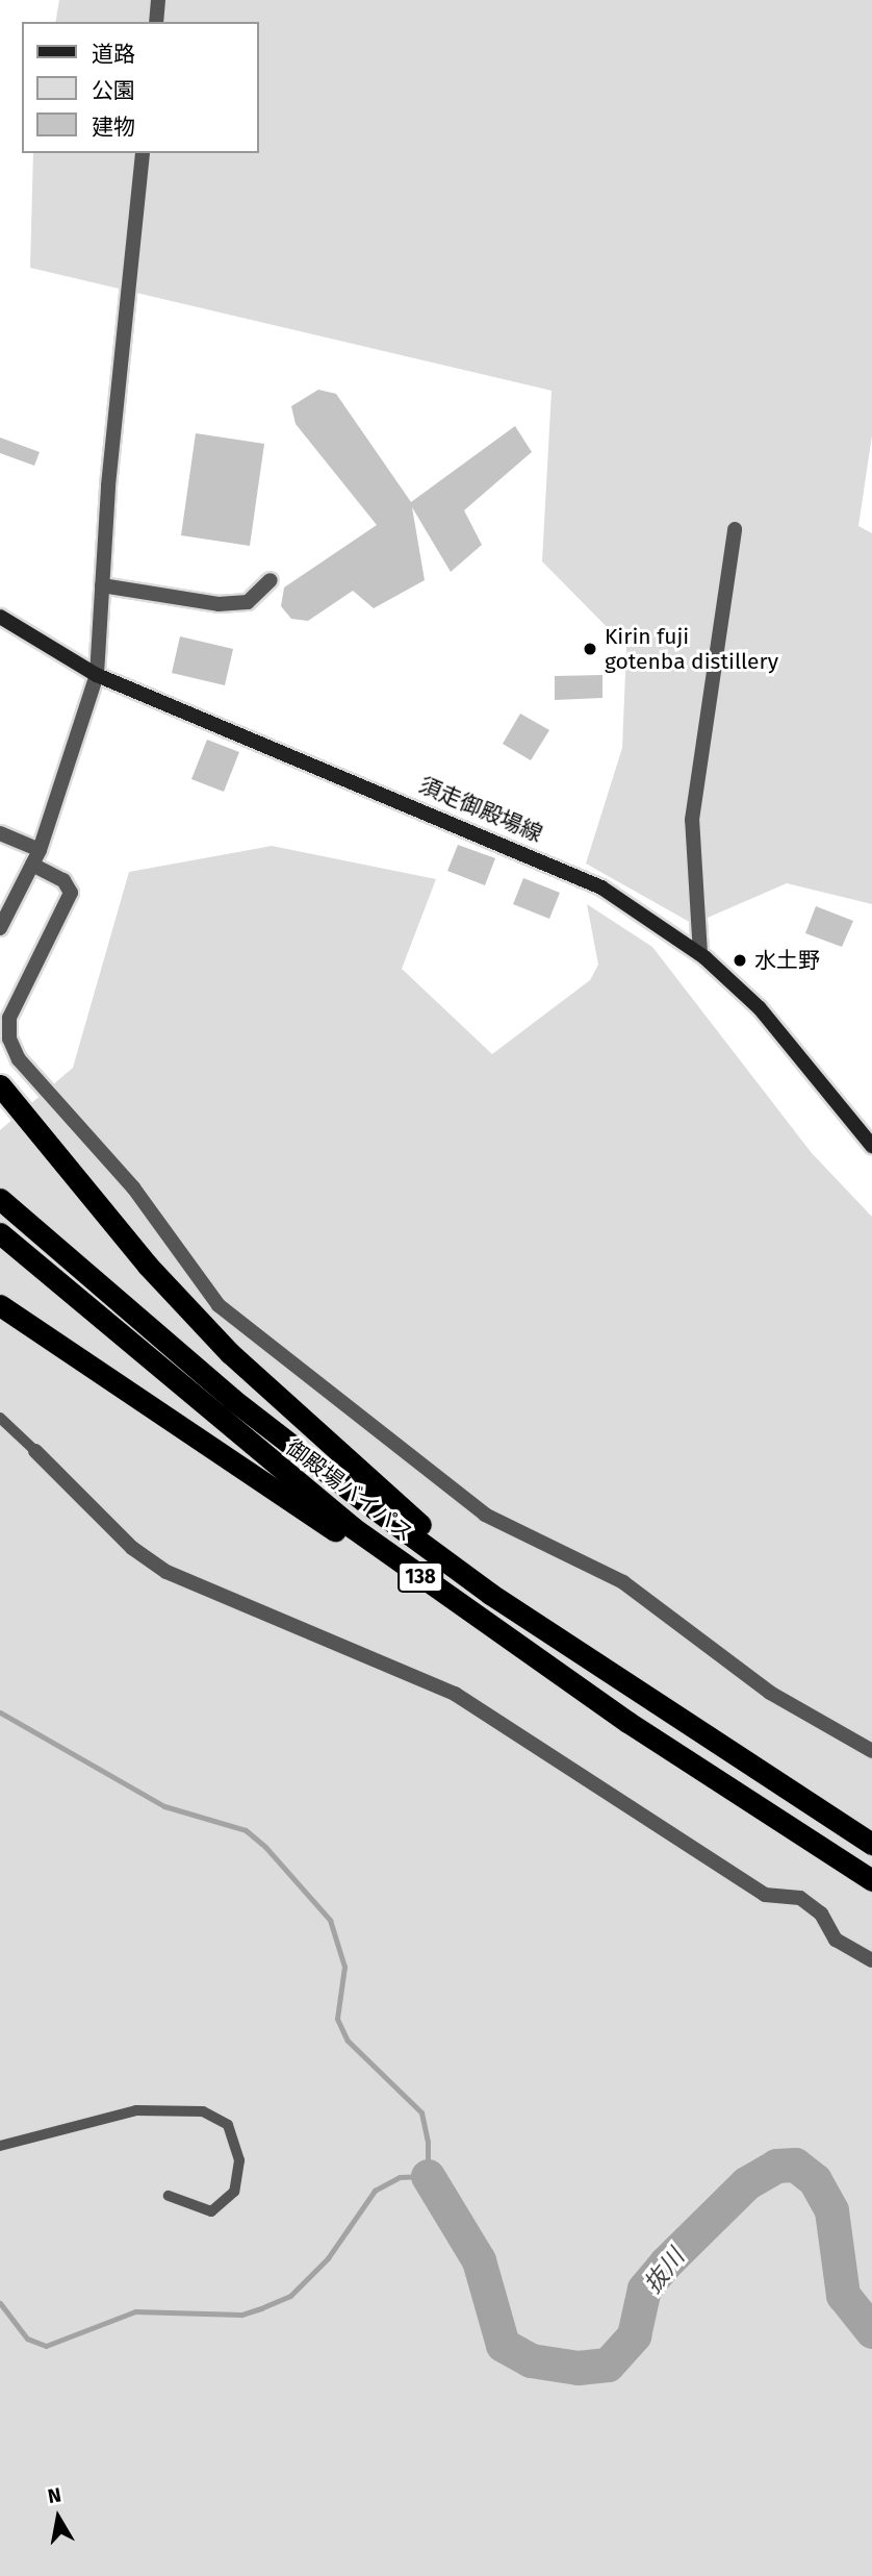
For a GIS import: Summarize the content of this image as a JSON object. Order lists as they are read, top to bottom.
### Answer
{
  "streets": {
    "highway": ["御殿場バイパス", "138"],
    "main road": ["須走御殿場線"]
  },
  "water": ["抜川"],
  "places": ["Kirin fuji gotenba distillery", "水土野"],
  "legend": ["道路", "公園", "建物"],
  "north": "top"
}
